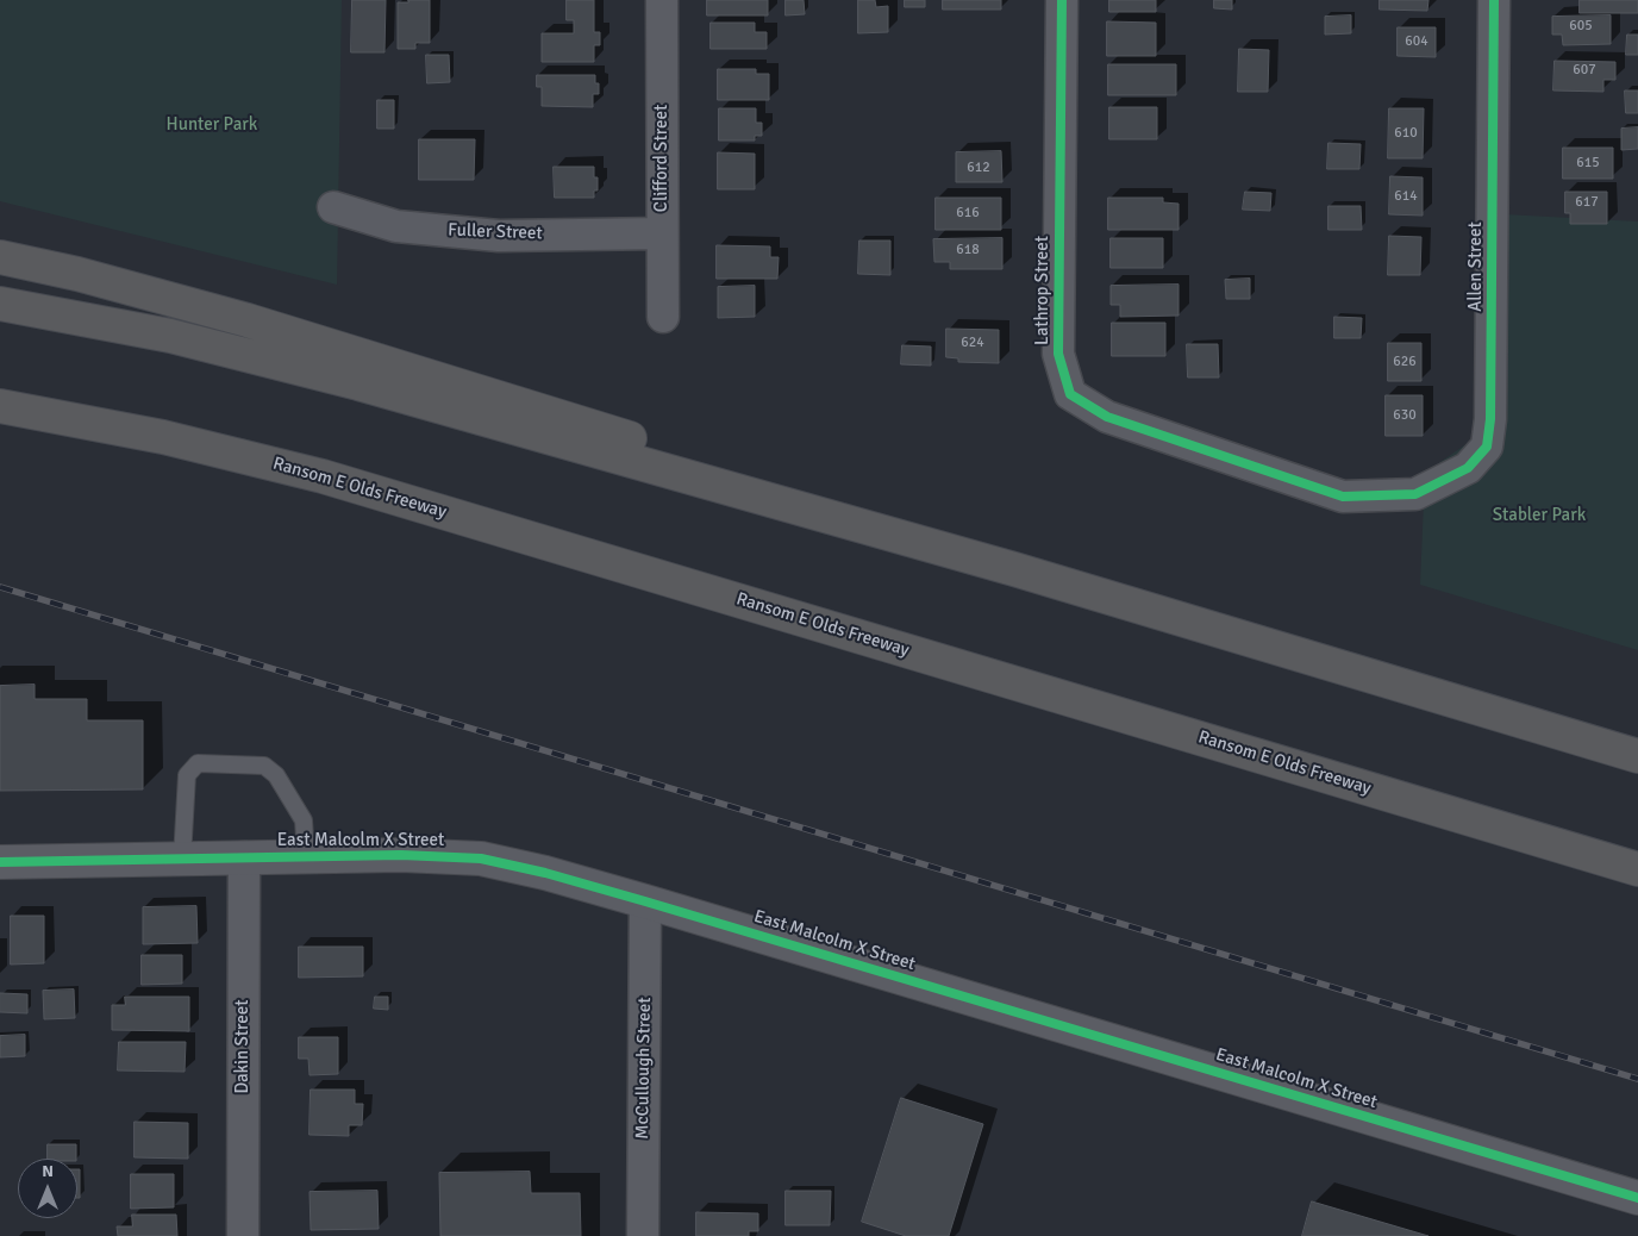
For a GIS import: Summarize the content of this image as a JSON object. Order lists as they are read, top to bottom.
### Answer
{
  "streets": {
    "highway": ["Ransom E Olds Freeway"],
    "street": [
      "Clifford Street",
      "Fuller Street",
      "Allen Street",
      "Lathrop Street",
      "East Malcolm X Street",
      "Dakin Street",
      "McCullough Street"
    ]
  },
  "crossings": [
    ["Clifford Street", "Fuller Street"],
    ["Allen Street", "Lathrop Street"],
    ["East Malcolm X Street", "Dakin Street"],
    ["East Malcolm X Street", "McCullough Street"]
  ],
  "parks": ["Hunter Park", "Stabler Park"],
  "house_numbers": [
    "605",
    "604",
    "607",
    "610",
    "615",
    "612",
    "614",
    "617",
    "616",
    "618",
    "624",
    "626",
    "630"
  ],
  "north": "top"
}
